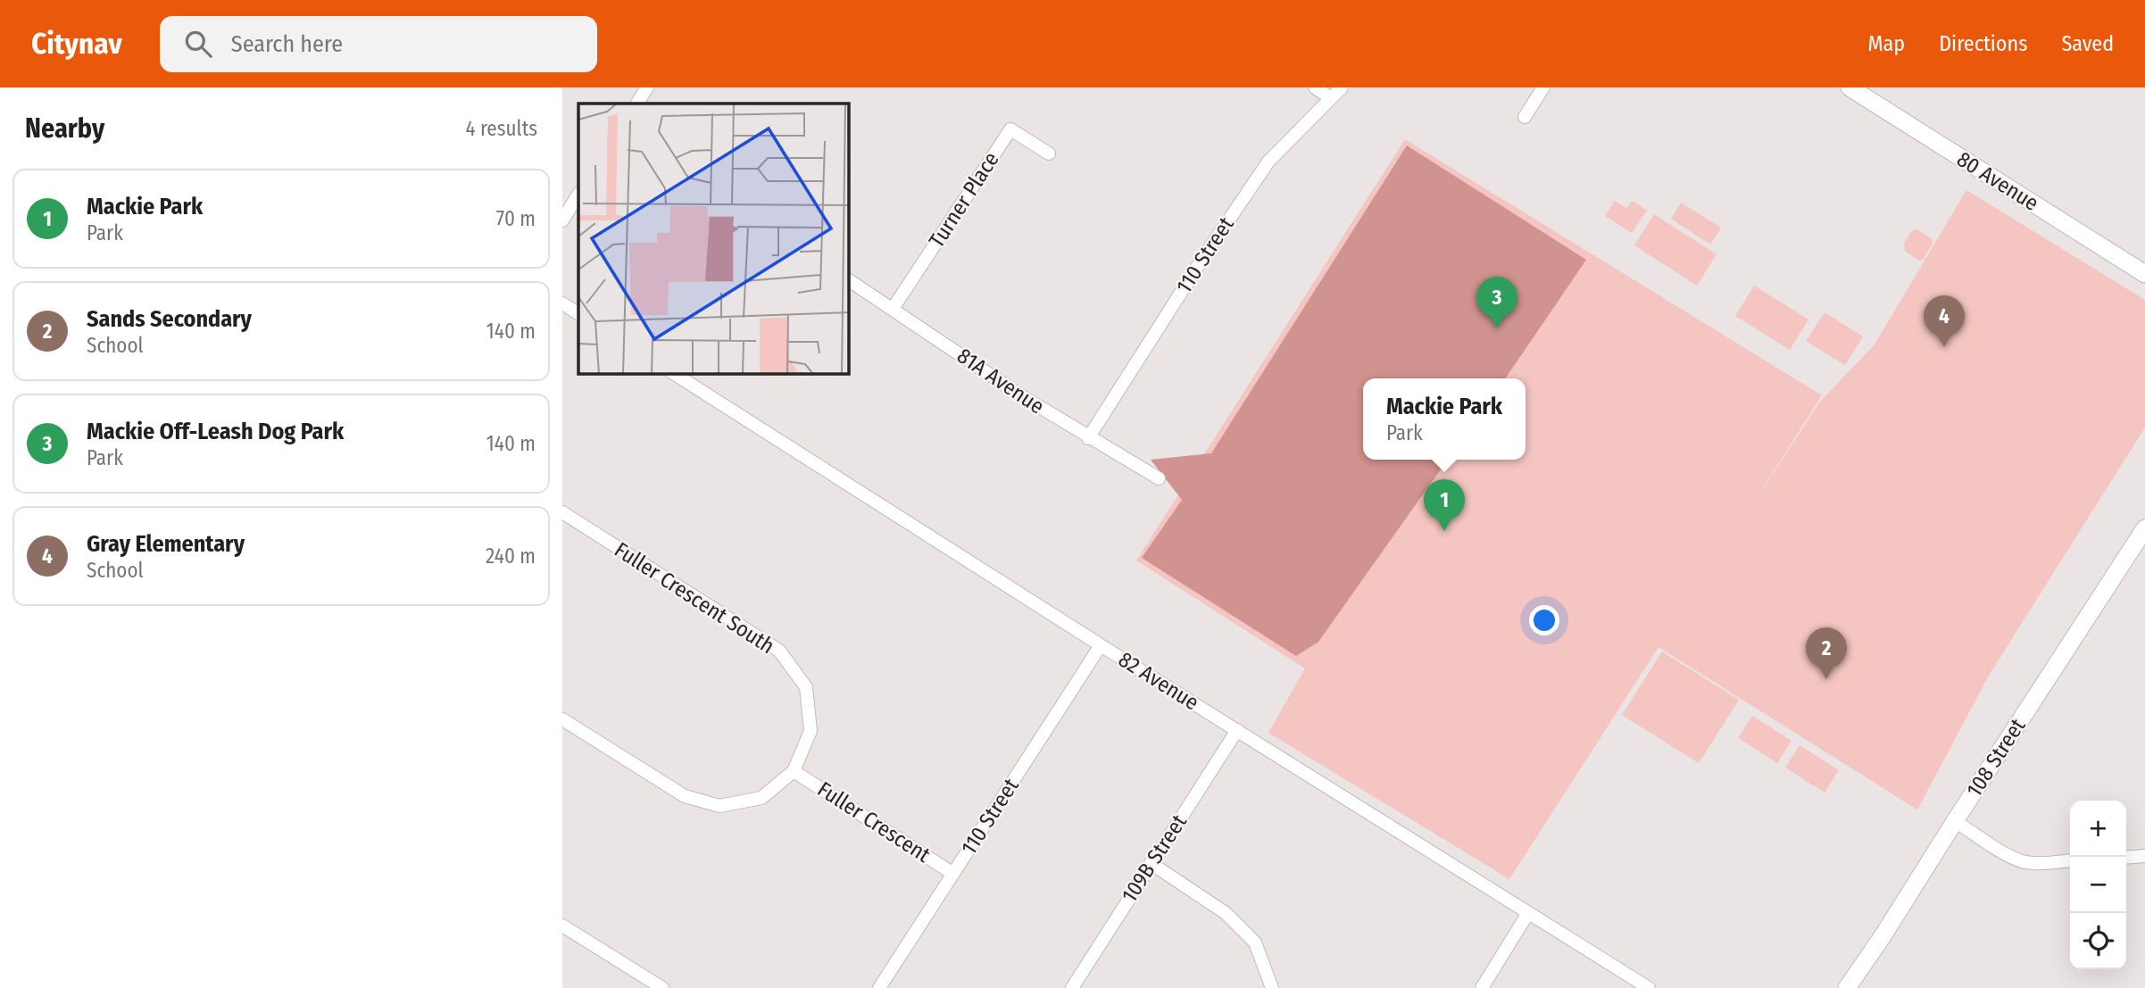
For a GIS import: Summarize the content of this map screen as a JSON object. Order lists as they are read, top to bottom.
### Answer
{
  "streets": {
    "street": [
      "80 Avenue",
      "Turner Place",
      "110 Street",
      "81A Avenue",
      "Fuller Crescent South",
      "82 Avenue",
      "108 Street",
      "Fuller Crescent",
      "109B Street"
    ]
  },
  "crossings": [
    ["Turner Place", "81A Avenue"],
    ["110 Street", "81A Avenue"],
    ["110 Street", "82 Avenue"],
    ["110 Street", "Fuller Crescent"],
    ["Fuller Crescent South", "Fuller Crescent"],
    ["82 Avenue", "109B Street"]
  ],
  "page": {
    "header": "Citynav",
    "search": "Search here",
    "nav": ["Map", "Directions", "Saved"],
    "heading": ["Nearby", "4 results"],
    "list": [
      {
        "mark": "1",
        "name": "Mackie Park",
        "note": "Park",
        "value": "70 m"
      },
      {
        "mark": "2",
        "name": "Sands Secondary",
        "note": "School",
        "value": "140 m"
      },
      {
        "mark": "3",
        "name": "Mackie Off-Leash Dog Park",
        "note": "Park",
        "value": "140 m"
      },
      {
        "mark": "4",
        "name": "Gray Elementary",
        "note": "School",
        "value": "240 m"
      }
    ],
    "pins": [
      "3",
      "4",
      "1",
      "2"
    ],
    "popup": ["Mackie Park", "Park"],
    "map_buttons": ["+", "−"]
  }
}
